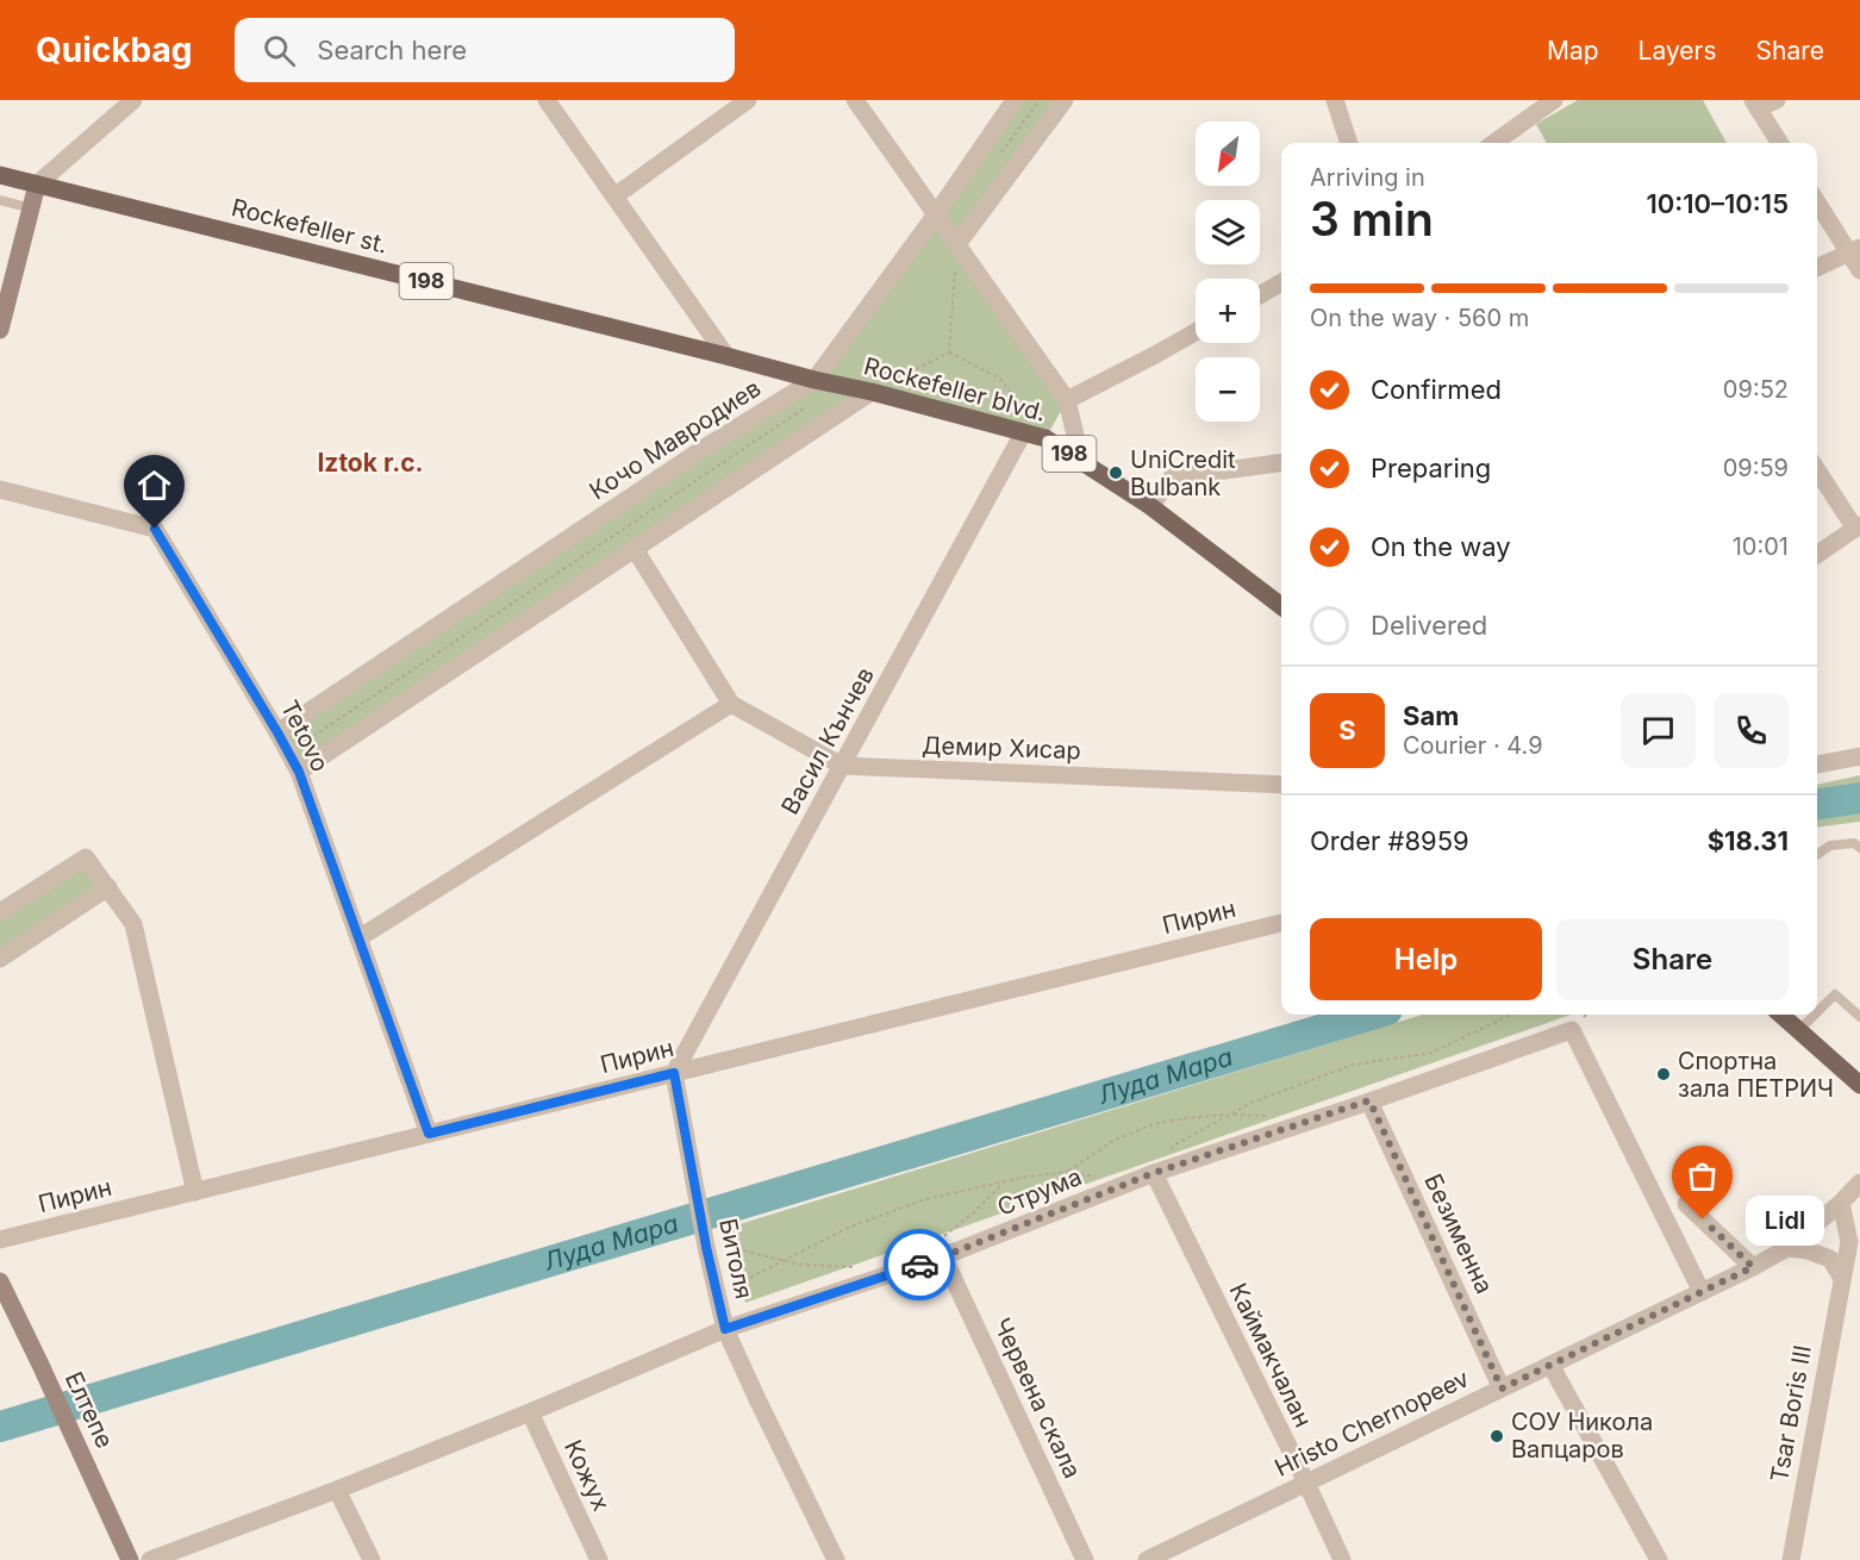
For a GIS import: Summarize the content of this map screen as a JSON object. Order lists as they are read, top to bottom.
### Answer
{
  "streets": {
    "main road": [
      "Rockefeller st.",
      "198",
      "Rockefeller blvd.",
      "Елтепе"
    ],
    "street": [
      "Кочо Мавродиев",
      "Tetovo",
      "Васил Кънчев",
      "Демир Хисар",
      "Пирин",
      "Струма",
      "Безименна",
      "Битоля",
      "Каймакчалан",
      "Червена скала",
      "Tsar Boris III",
      "Hristo Chernopeev",
      "Кожух"
    ]
  },
  "crossings": [
    ["Rockefeller st.", "Rockefeller blvd."],
    ["Rockefeller st.", "Кочо Мавродиев"],
    ["Rockefeller blvd.", "Кочо Мавродиев"],
    ["Rockefeller blvd.", "Васил Кънчев"],
    ["Кочо Мавродиев", "Tetovo"],
    ["Tetovo", "Пирин"],
    ["Васил Кънчев", "Демир Хисар"],
    ["Васил Кънчев", "Пирин"],
    ["Васил Кънчев", "Битоля"],
    ["Пирин", "Битоля"],
    ["Струма", "Безименна"],
    ["Струма", "Битоля"],
    ["Струма", "Каймакчалан"],
    ["Струма", "Червена скала"],
    ["Струма", "Hristo Chernopeev"],
    ["Струма", "Кожух"],
    ["Безименна", "Hristo Chernopeev"],
    ["Каймакчалан", "Hristo Chernopeev"],
    ["Tsar Boris III", "Hristo Chernopeev"]
  ],
  "districts": ["Iztok r.c."],
  "water": ["Луда Мара"],
  "places": [
    "UniCredit Bulbank",
    "Спортна зала ПЕТРИЧ",
    "Lidl",
    "СОУ Никола Вапцаров"
  ],
  "north": "bottom left",
  "page": {
    "header": "Quickbag",
    "search": "Search here",
    "nav": ["Map", "Layers", "Share"],
    "map_buttons": ["+", "−"],
    "heading": ["3 min", "Arriving in", "10:10–10:15"],
    "panel": [
      "Sam",
      "Courier · 4.9",
      "Order #8959",
      "$18.31"
    ],
    "bar": "On the way · 560 m",
    "list": [
      ["Confirmed", "09:52"],
      ["Preparing", "09:59"],
      ["On the way", "10:01"],
      "Delivered"
    ],
    "round": "S",
    "buttons": ["Help", "Share"],
    "bubble": "Lidl"
  }
}
